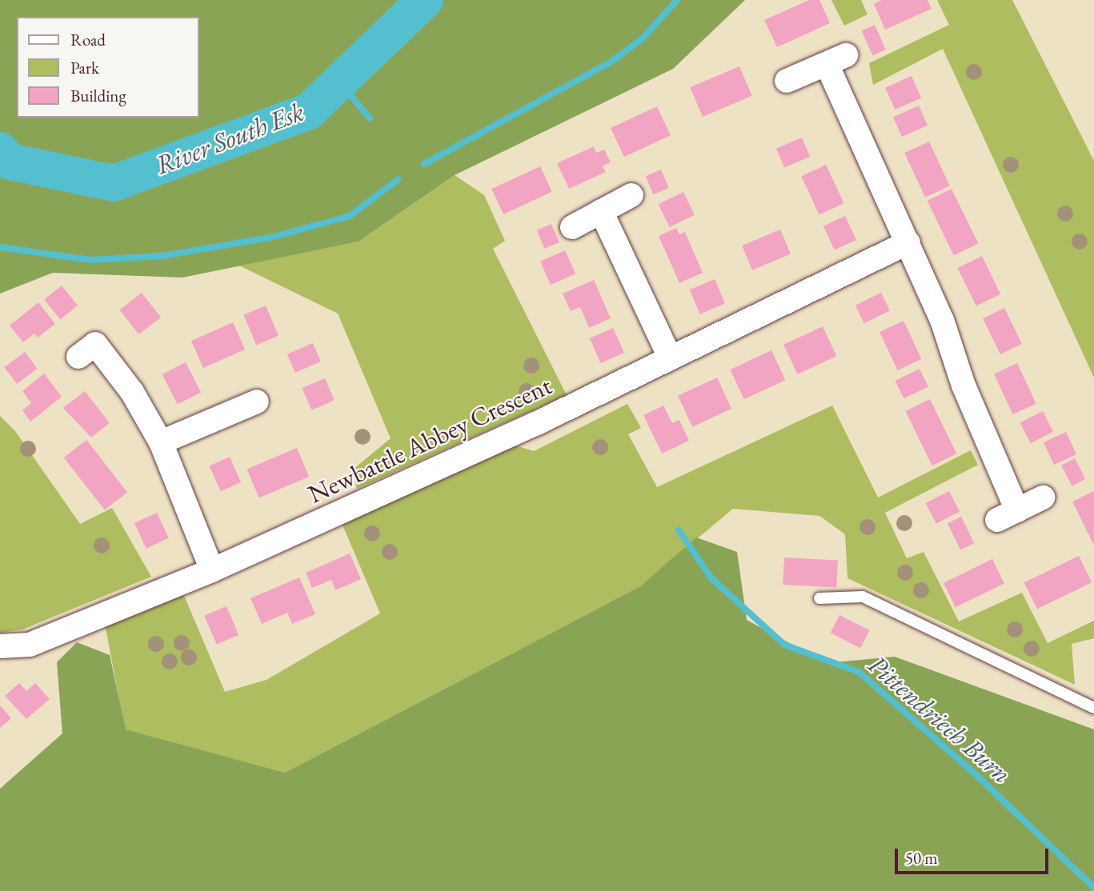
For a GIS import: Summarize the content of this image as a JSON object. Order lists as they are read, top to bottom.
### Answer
{
  "streets": {
    "street": ["Newbattle Abbey Crescent"]
  },
  "water": ["River South Esk", "Pittendriech Burn"],
  "legend": ["Road", "Park", "Building"],
  "scale_bar": "50 m"
}
